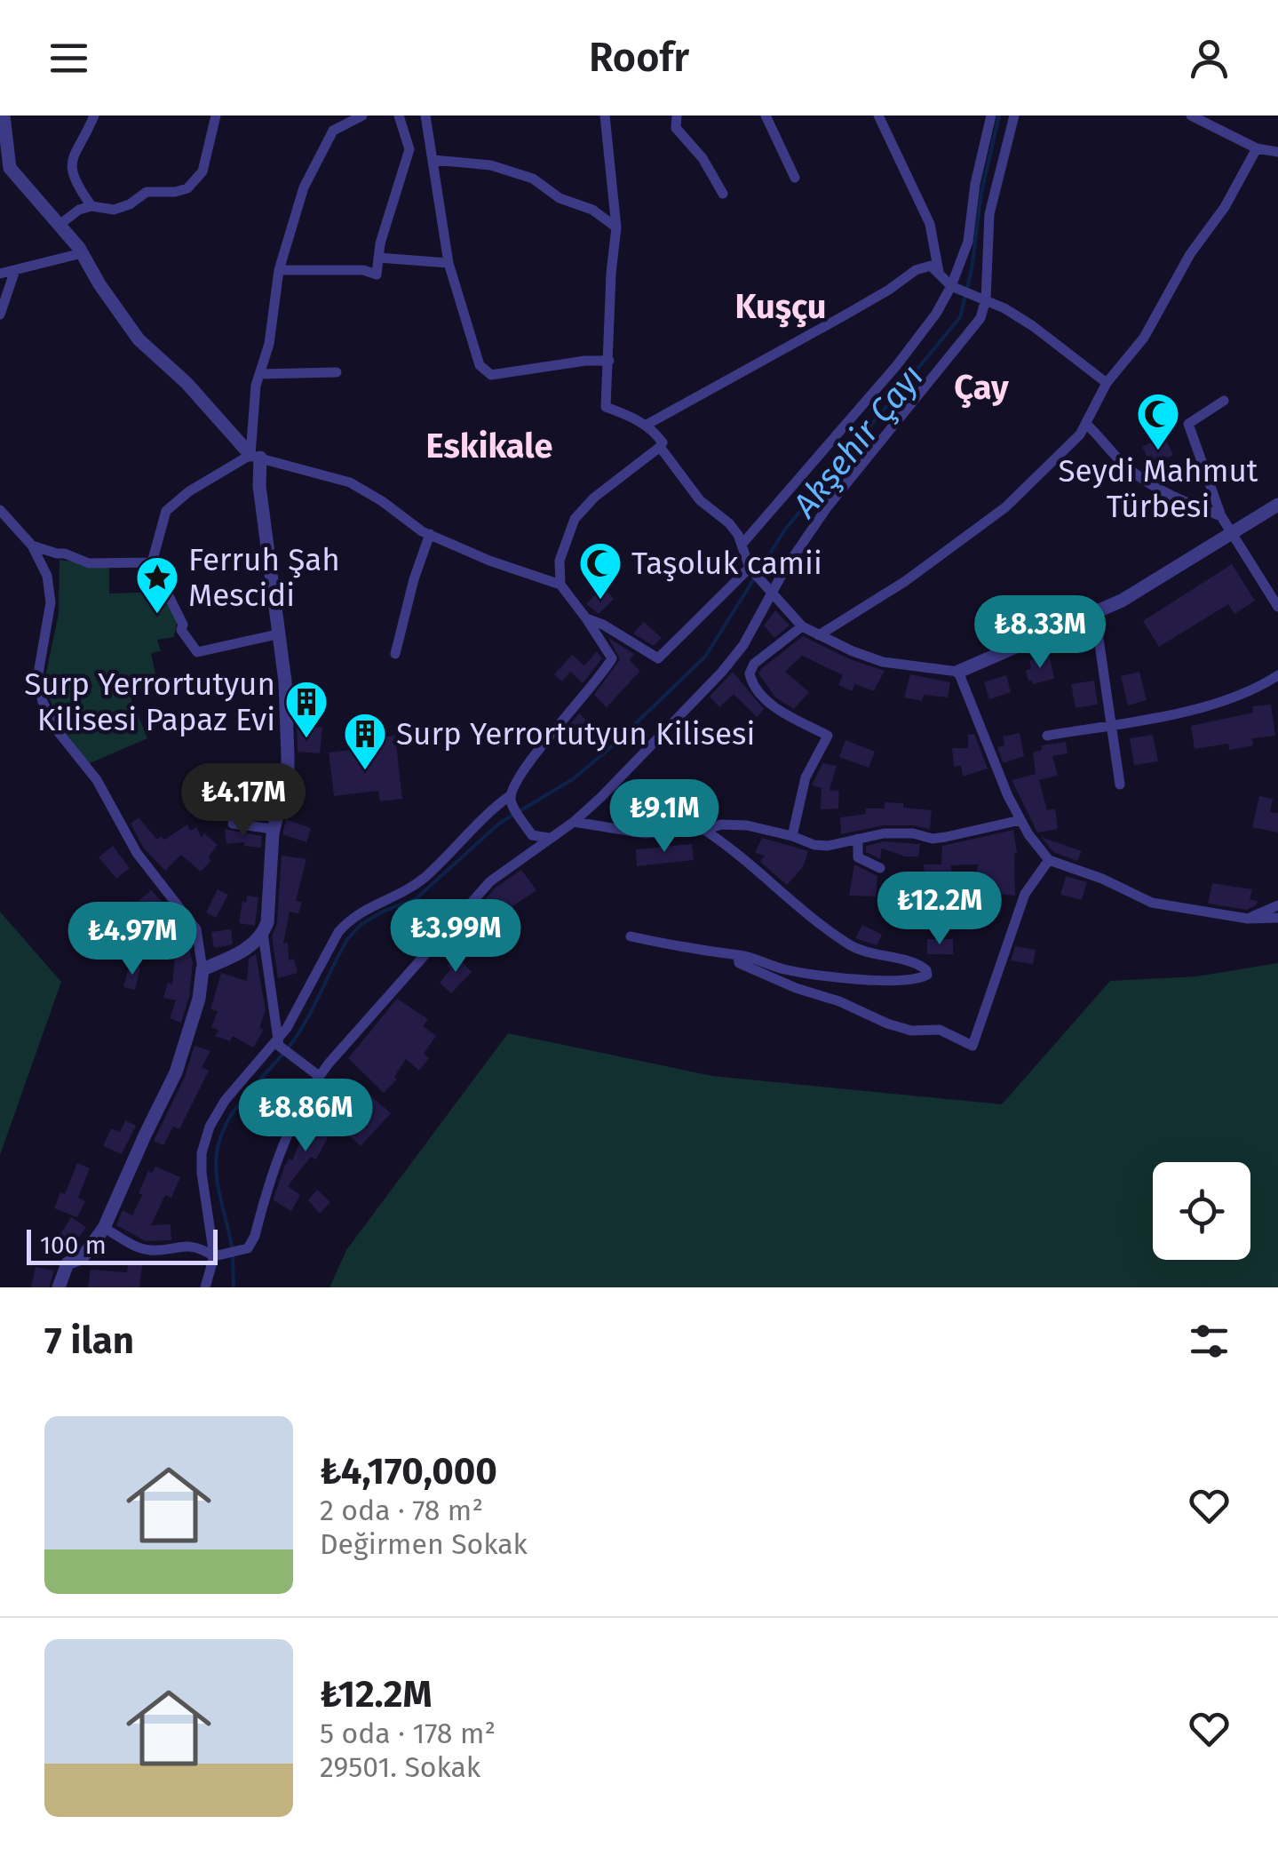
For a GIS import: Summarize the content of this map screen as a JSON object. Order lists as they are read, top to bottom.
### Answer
{
  "districts": ["Kuşçu", "Çay", "Eskikale"],
  "water": ["Akşehir Çayı"],
  "places": {
    "mosque": ["Seydi Mahmut Türbesi", "Taşoluk camii"],
    "place": ["Ferruh Şah Mescidi"],
    "building": ["Surp Yerrortutyun Kilisesi Papaz Evi", "Surp Yerrortutyun Kilisesi"]
  },
  "scale_bar": "100 m",
  "page": {
    "header": "Roofr",
    "price": [
      "₺8.33M",
      "₺4.17M",
      "₺9.1M",
      "₺12.2M",
      "₺3.99M",
      "₺4.97M",
      "₺8.86M"
    ],
    "scale": "100 m",
    "heading": "7 ilan",
    "list": [
      {
        "name": "₺4,170,000",
        "note": "2 oda · 78 m² · Değirmen Sokak"
      },
      {
        "name": "₺12.2M",
        "note": "5 oda · 178 m² · 29501. Sokak"
      }
    ]
  }
}
